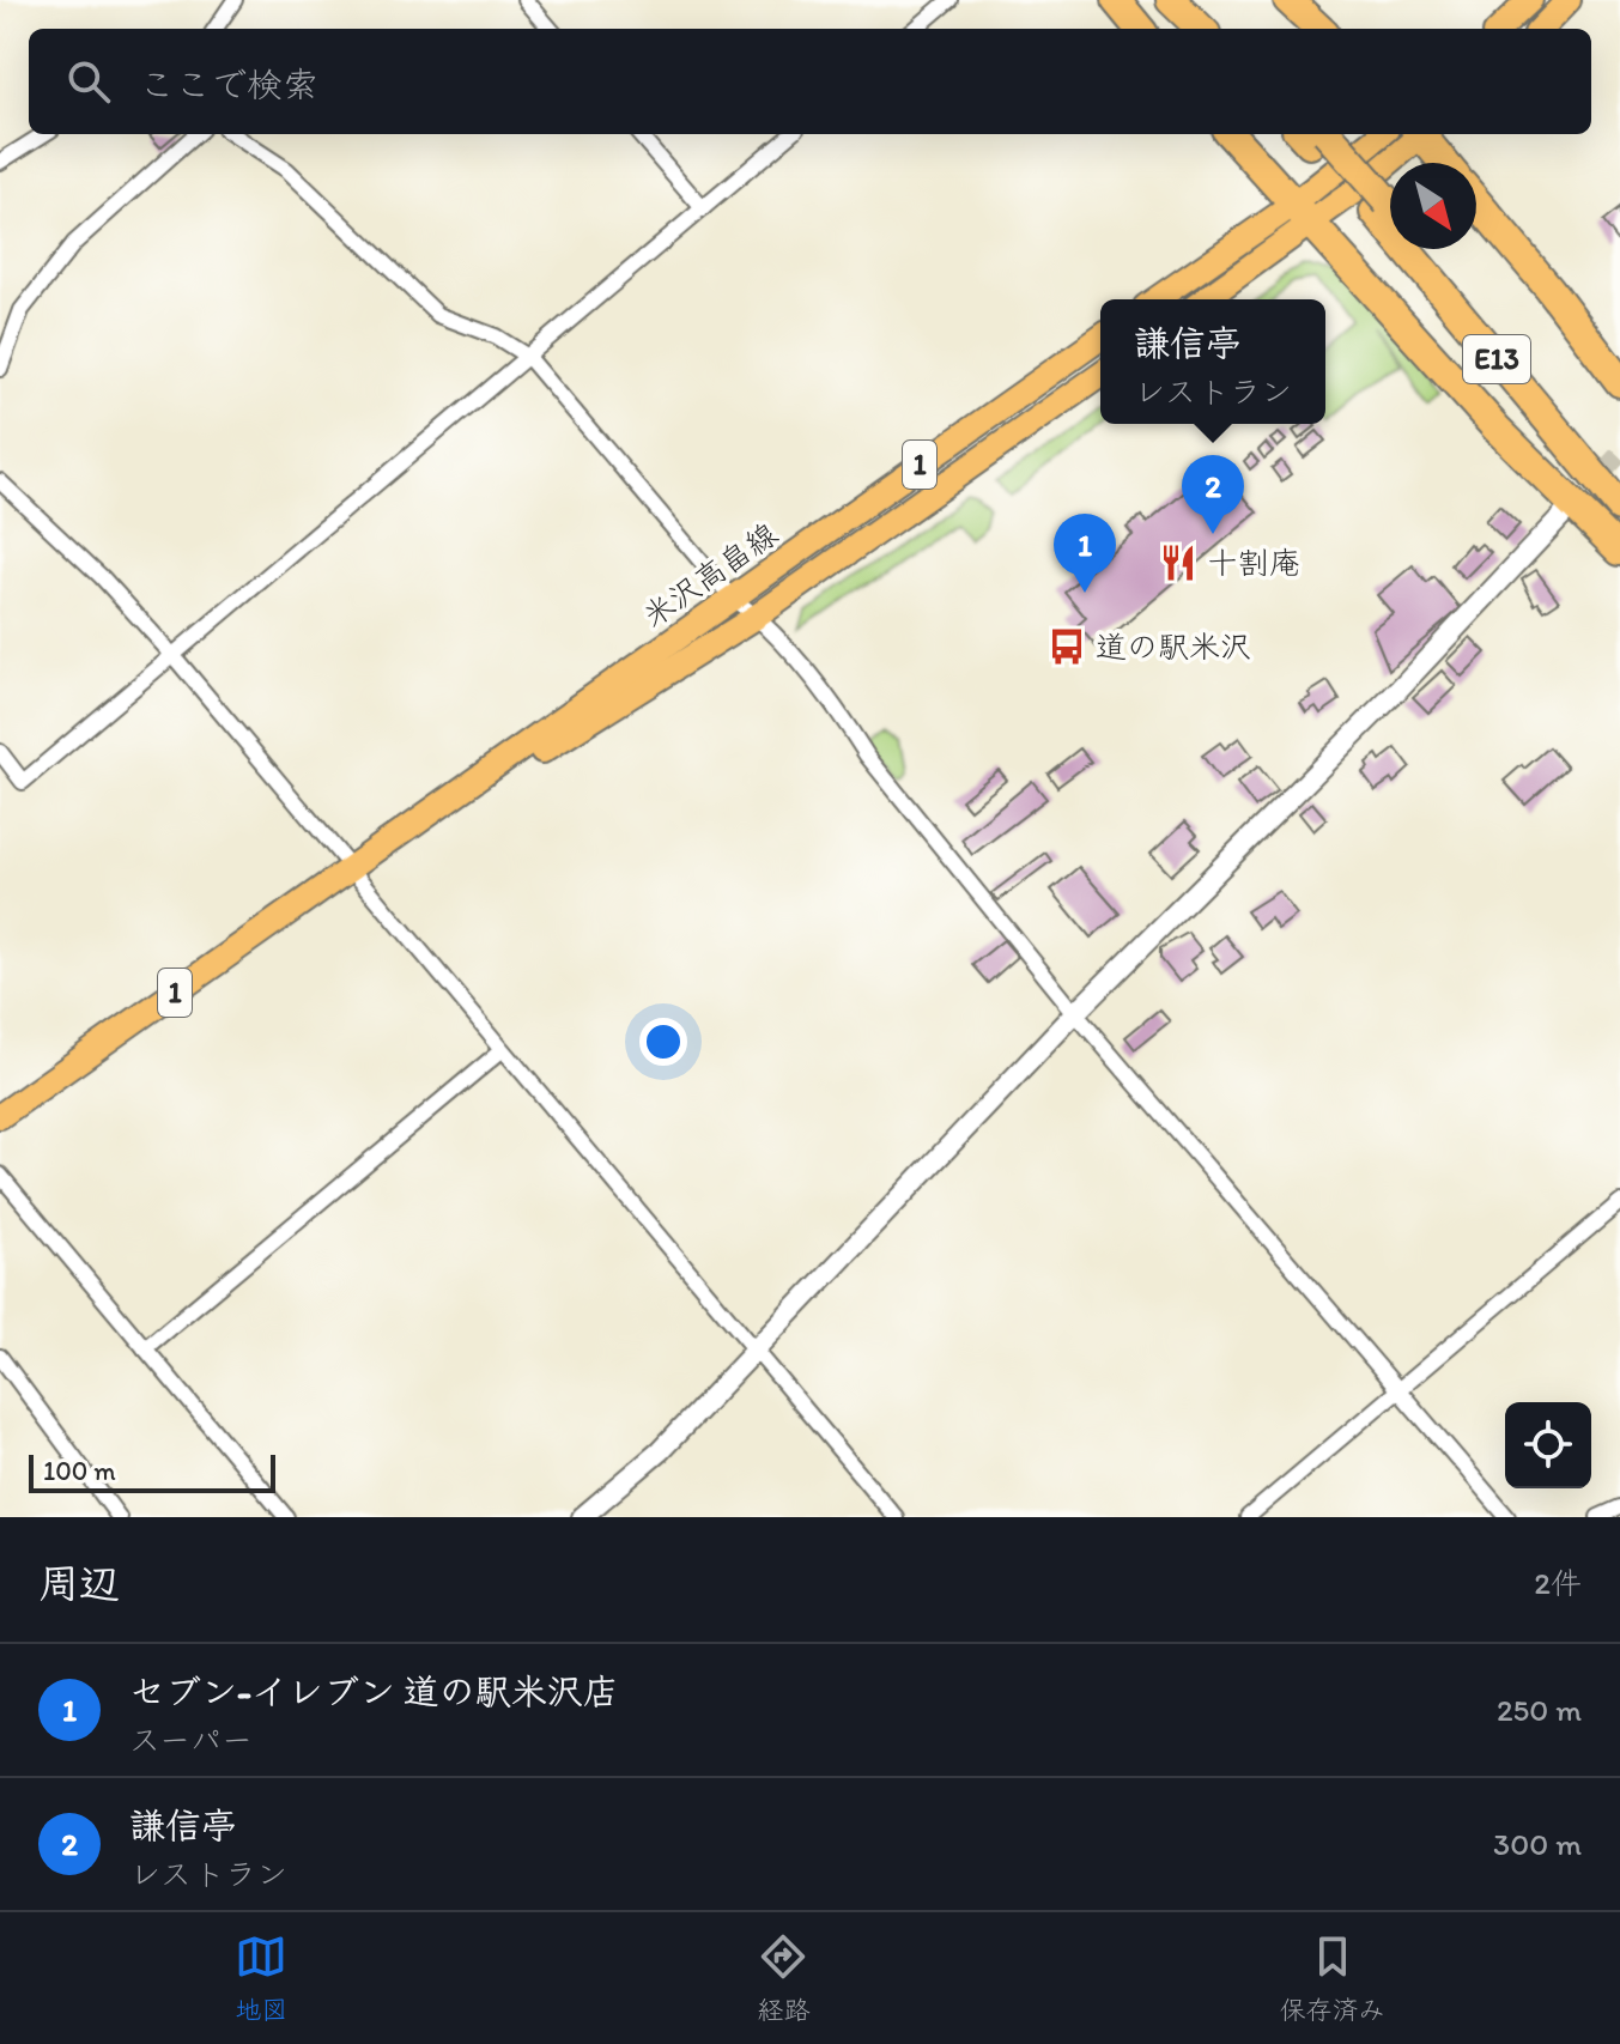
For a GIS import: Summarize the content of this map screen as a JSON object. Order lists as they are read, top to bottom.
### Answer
{
  "streets": {
    "highway": ["E13"],
    "main road": ["1", "米沢高畠線"]
  },
  "places": {
    "restaurant": ["十割庵"],
    "bus stop": ["道の駅米沢"]
  },
  "scale_bar": "100 m",
  "north": "bottom right",
  "page": {
    "search": "ここで検索",
    "popup": ["謙信亭", "レストラン"],
    "pins": ["2", "1"],
    "scale": "100 m",
    "heading": ["周辺", "2件"],
    "list": [
      {
        "mark": "1",
        "name": "セブン-イレブン 道の駅米沢店",
        "note": "スーパー",
        "value": "250 m"
      },
      {
        "mark": "2",
        "name": "謙信亭",
        "note": "レストラン",
        "value": "300 m"
      }
    ],
    "nav": ["地図", "経路", "保存済み"]
  }
}
